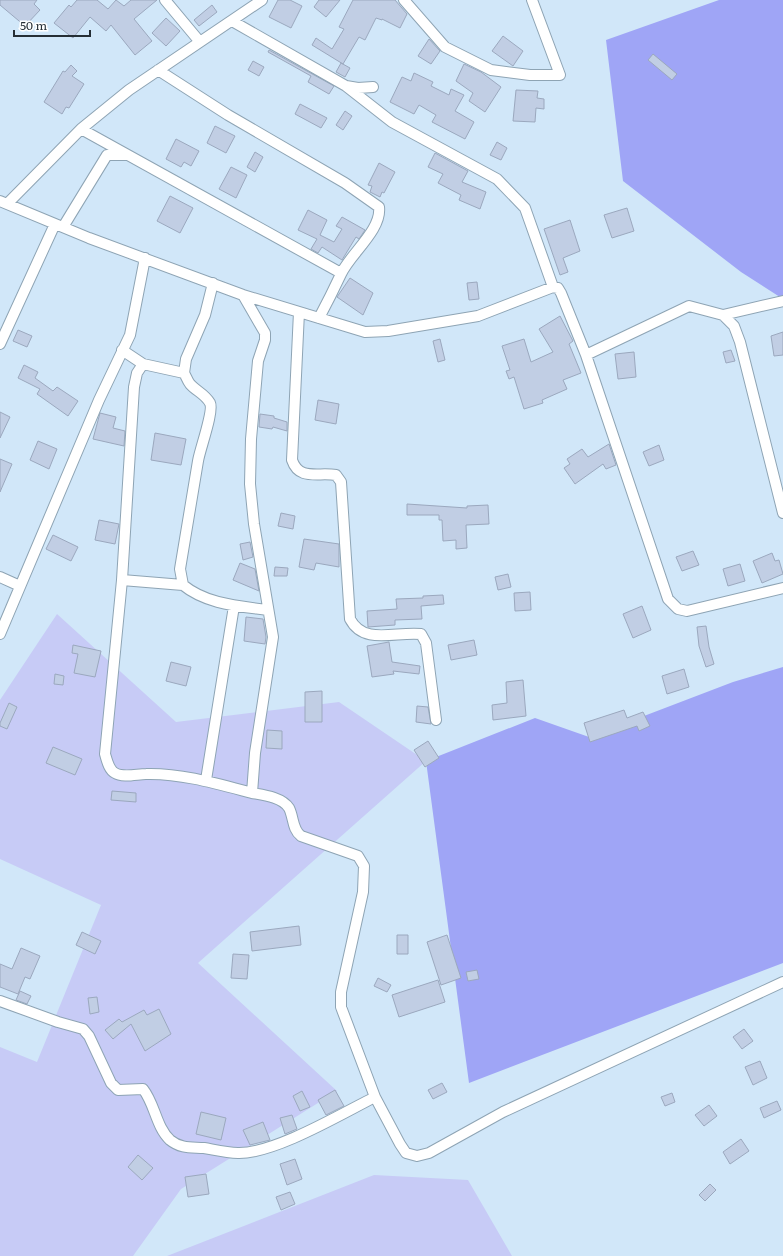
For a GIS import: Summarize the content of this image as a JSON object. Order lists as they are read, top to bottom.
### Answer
{
  "scale_bar": "50 m"
}
